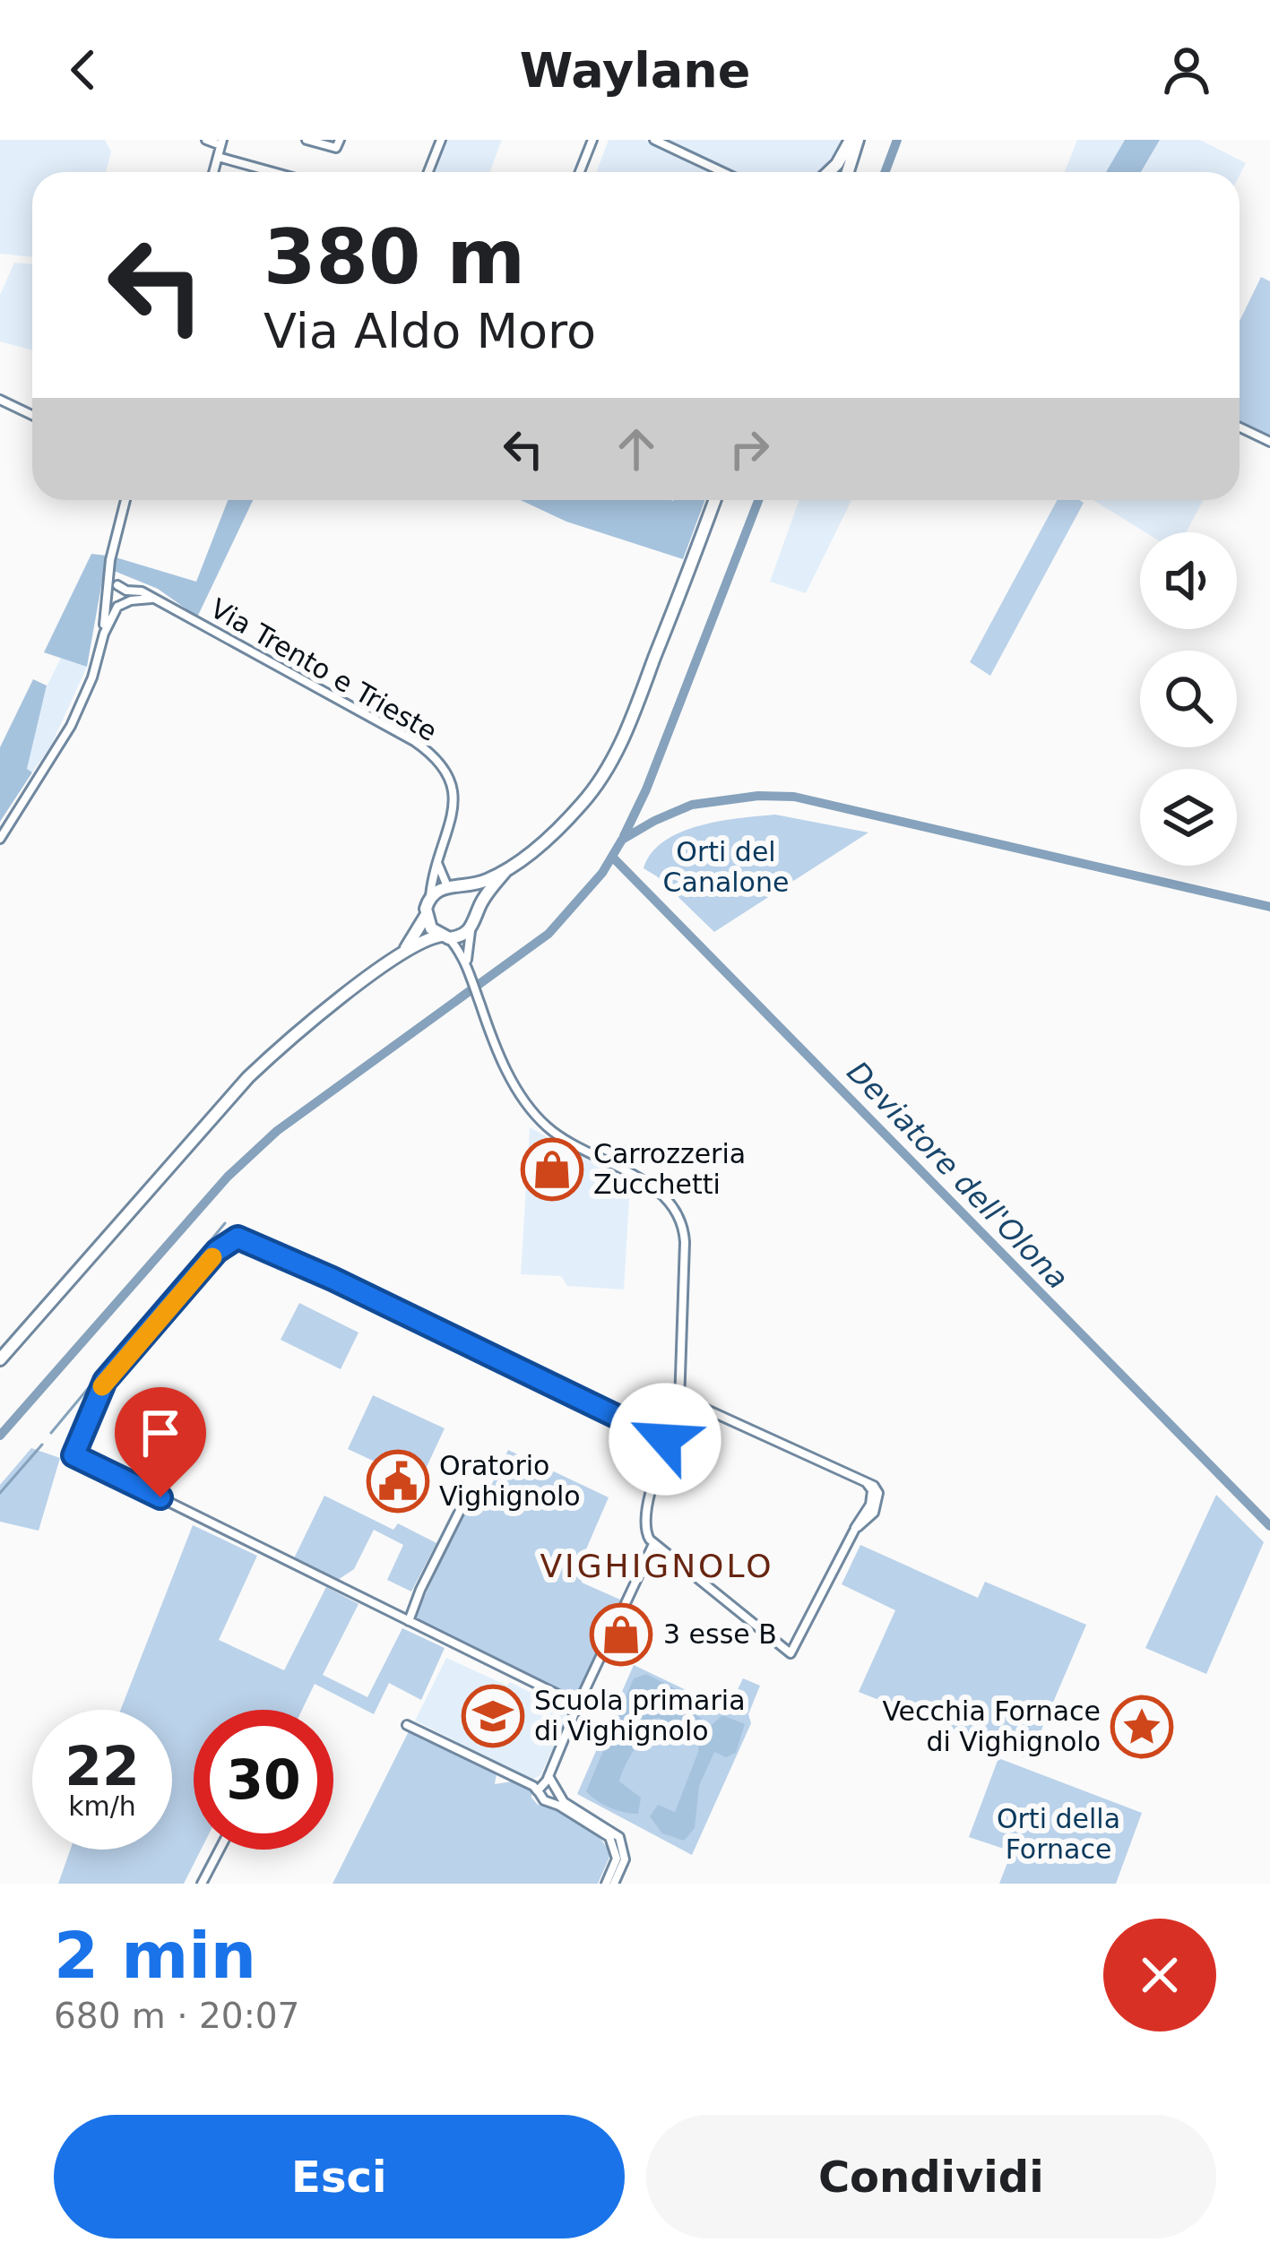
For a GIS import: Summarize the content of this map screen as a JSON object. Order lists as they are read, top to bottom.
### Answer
{
  "streets": {
    "street": ["Via Trento e Trieste"]
  },
  "districts": ["VIGHIGNOLO"],
  "water": ["Deviatore dell'Olona"],
  "parks": ["Orti del Canalone", "Orti della Fornace"],
  "places": {
    "shop": ["Carrozzeria Zucchetti", "3 esse B"],
    "public building": ["Oratorio Vighignolo"],
    "school or university": ["Scuola primaria di Vighignolo"],
    "place": ["Vecchia Fornace di Vighignolo"]
  },
  "page": {
    "header": "Waylane",
    "turn": ["380 m", "Via Aldo Moro"],
    "speed": "22 km/h",
    "limit": "30",
    "heading": ["2 min", "680 m · 20:07"],
    "buttons": ["Esci", "Condividi"]
  }
}
